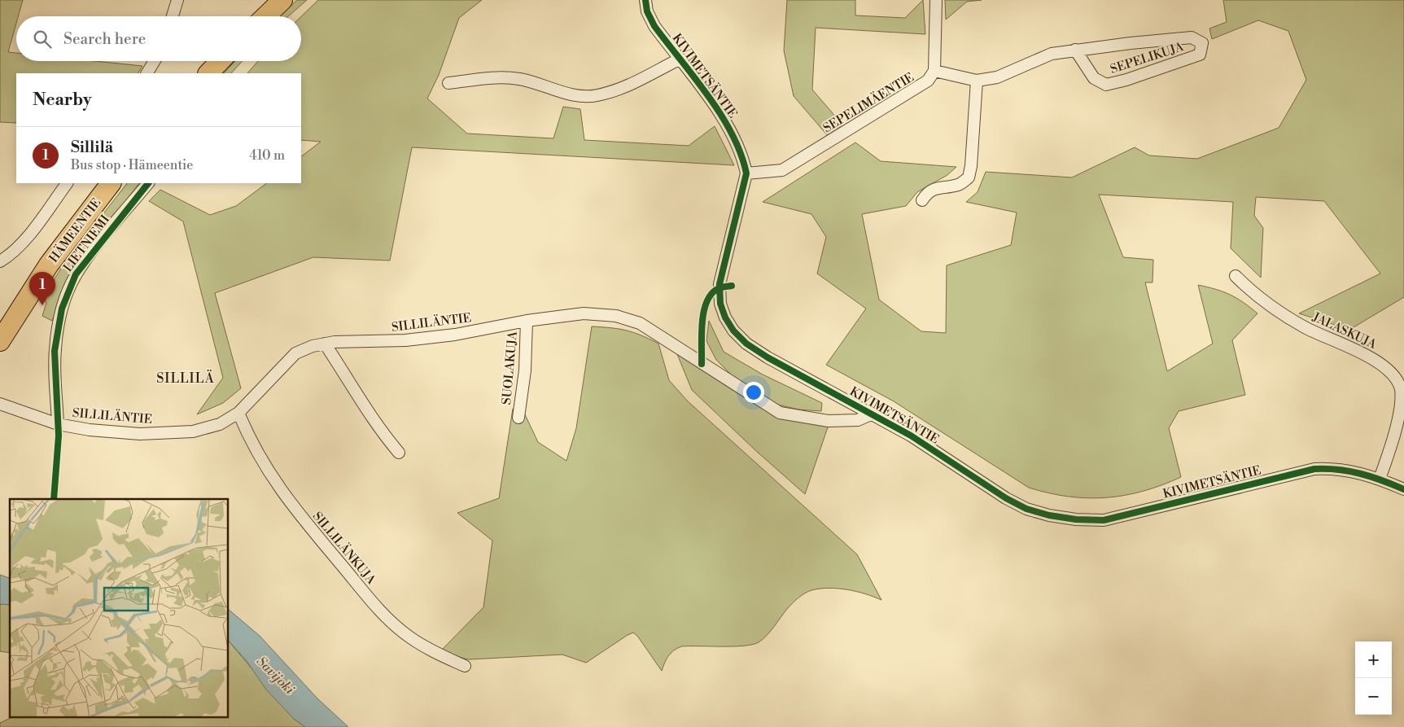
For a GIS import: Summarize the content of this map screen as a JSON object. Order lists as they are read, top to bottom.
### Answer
{
  "streets": {
    "highway": ["HÄMEENTIE"],
    "street": [
      "SEPELIKUJA",
      "KIVIMETSÄNTIE",
      "SEPELIMÄENTIE",
      "LIETNIEMI",
      "SILLILÄNTIE",
      "JALASKUJA",
      "SUOLAKUJA",
      "SILLILÄNKUJA"
    ]
  },
  "crossings": [
    ["SEPELIKUJA", "SEPELIMÄENTIE"],
    ["KIVIMETSÄNTIE", "SEPELIMÄENTIE"],
    ["KIVIMETSÄNTIE", "SILLILÄNTIE"],
    ["KIVIMETSÄNTIE", "JALASKUJA"],
    ["LIETNIEMI", "SILLILÄNTIE"],
    ["SILLILÄNTIE", "SUOLAKUJA"],
    ["SILLILÄNTIE", "SILLILÄNKUJA"]
  ],
  "districts": ["SILLILÄ"],
  "water": ["Savijoki"],
  "page": {
    "search": "Search here",
    "heading": "Nearby",
    "list": [
      {
        "mark": "1",
        "name": "Sillilä",
        "note": "Bus stop · Hämeentie",
        "value": "410 m"
      }
    ],
    "pins": "1",
    "map_buttons": ["+", "−"]
  }
}
